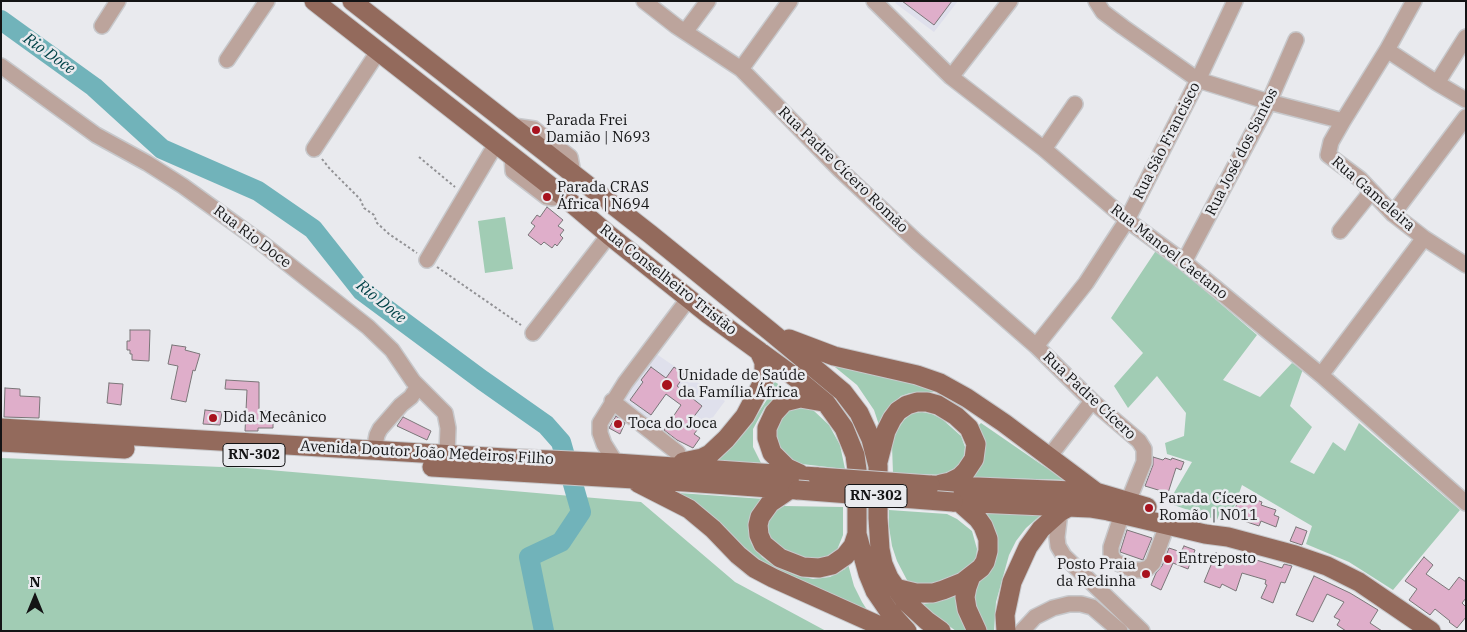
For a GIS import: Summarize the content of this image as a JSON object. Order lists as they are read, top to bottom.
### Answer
{
  "streets": {
    "main road": ["Rua Conselheiro Tristão", "Avenida Doutor João Medeiros Filho", "RN-302"],
    "street": [
      "Rua São Francisco",
      "Rua José dos Santos",
      "Rua Padre Cícero Romão",
      "Rua Gameleira",
      "Rua Rio Doce",
      "Rua Manoel Caetano",
      "Rua Padre Cícero"
    ]
  },
  "crossings": [
    ["Rua São Francisco", "Rua Padre Cícero Romão"],
    ["Rua São Francisco", "Rua Manoel Caetano"],
    ["Rua São Francisco", "Rua Padre Cícero"],
    ["Rua José dos Santos", "Rua Manoel Caetano"],
    ["Rua Padre Cícero Romão", "Rua Padre Cícero"],
    ["Rua Rio Doce", "Avenida Doutor João Medeiros Filho"],
    ["Rua Padre Cícero", "RN-302"],
    ["Avenida Doutor João Medeiros Filho", "RN-302"]
  ],
  "water": ["Rio Doce"],
  "places": [
    "Parada Frei Damião | N693",
    "Parada CRAS África | N694",
    "Unidade de Saúde da Família África",
    "Dida Mecânico",
    "Toca do Joca",
    "Parada Cícero Romão | N011",
    "Entreposto",
    "Posto Praia da Redinha"
  ],
  "north": "top"
}
